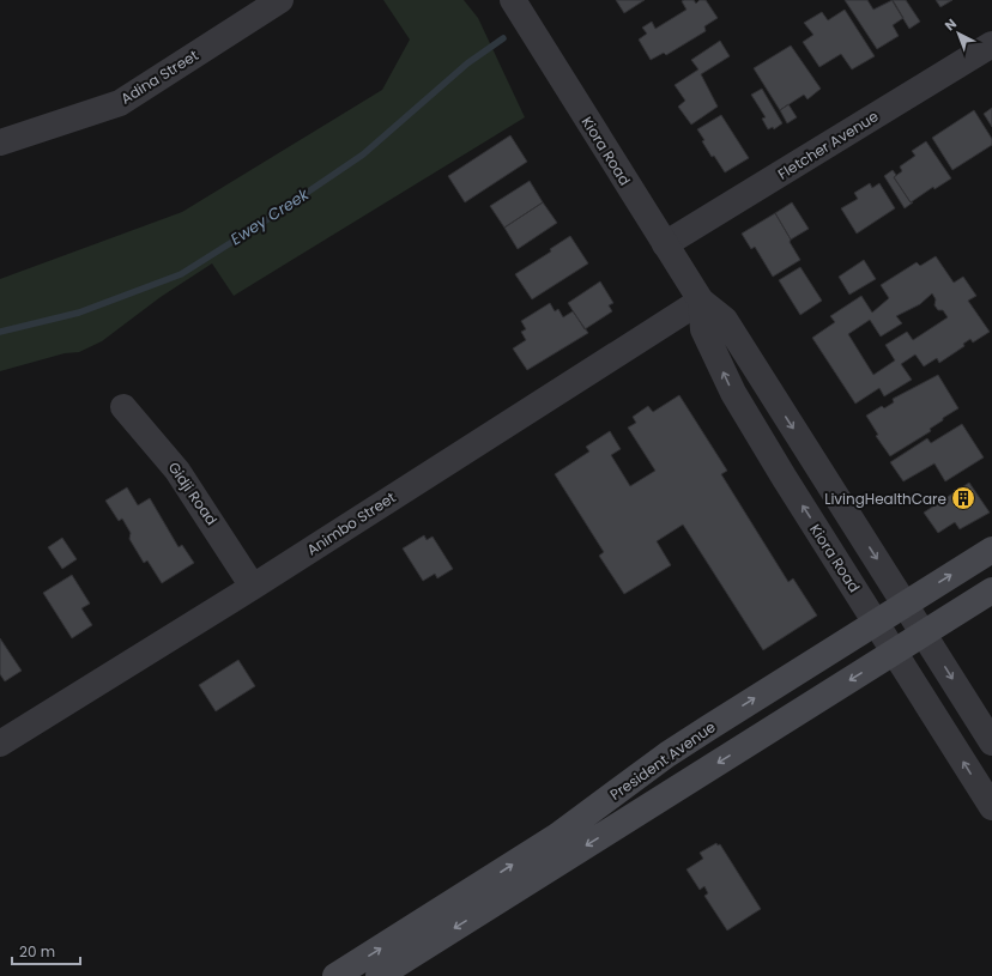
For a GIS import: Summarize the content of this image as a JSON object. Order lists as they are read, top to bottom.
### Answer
{
  "streets": {
    "main road": ["President Avenue"],
    "street": [
      "Adina Street",
      "Fletcher Avenue",
      "Kiora Road",
      "Gidji Road",
      "Animbo Street"
    ]
  },
  "crossings": [
    ["Fletcher Avenue", "Kiora Road"],
    ["Kiora Road", "Animbo Street"],
    ["Kiora Road", "President Avenue"],
    ["Gidji Road", "Animbo Street"]
  ],
  "water": ["Ewey Creek"],
  "places": {
    "building": ["LivingHealthCare"]
  },
  "scale_bar": "20 m",
  "north": "top left"
}
